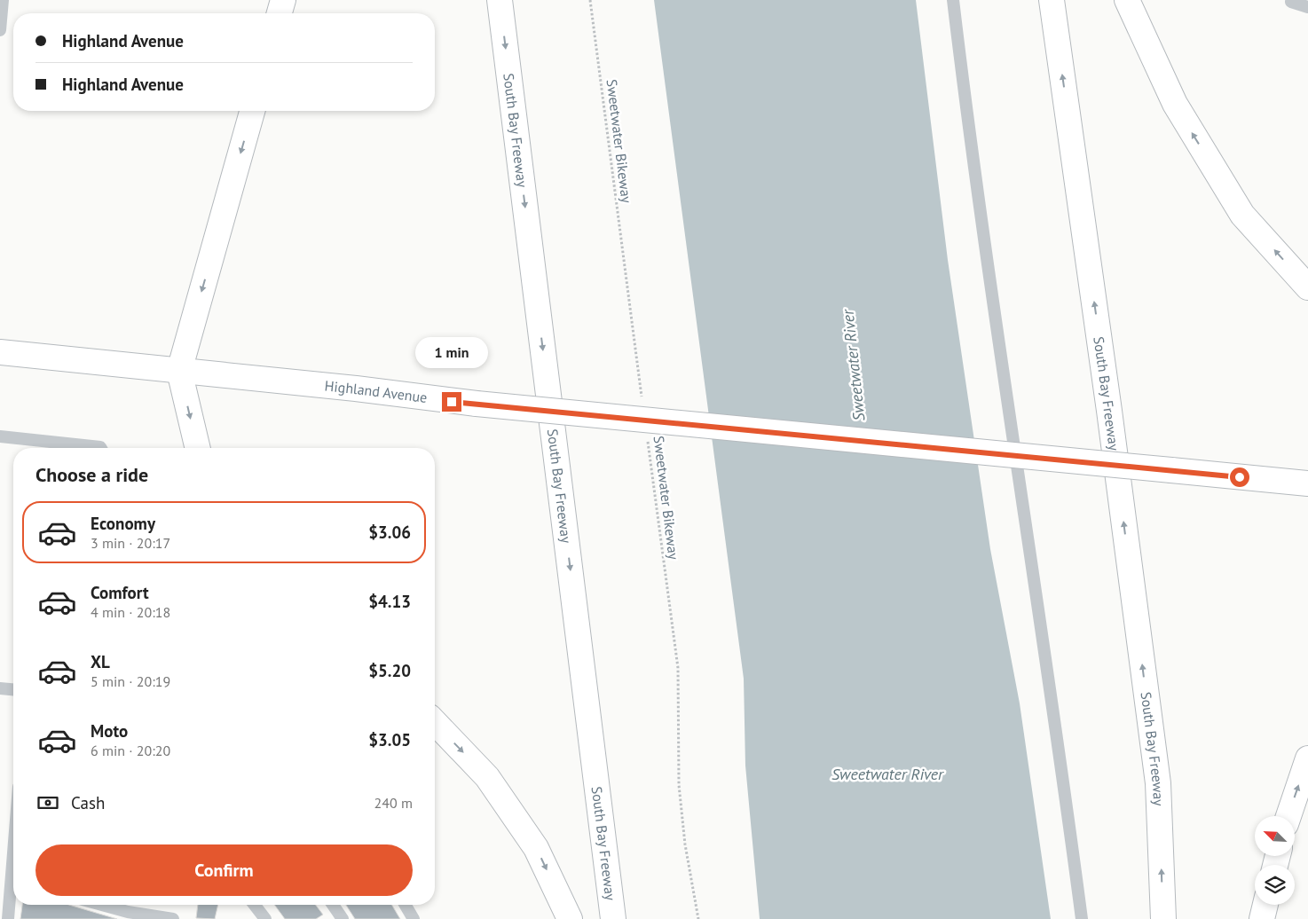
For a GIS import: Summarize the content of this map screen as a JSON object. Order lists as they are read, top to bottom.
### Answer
{
  "streets": {
    "main road": ["South Bay Freeway", "Highland Avenue"],
    "path": ["Sweetwater Bikeway"]
  },
  "water": ["Sweetwater River"],
  "north": "top left",
  "page": {
    "banner": ["Highland Avenue", "Highland Avenue"],
    "bubble": "1 min",
    "heading": "Choose a ride",
    "list": [
      {
        "name": "Economy",
        "note": "3 min · 20:17",
        "value": "$3.06"
      },
      {
        "name": "Comfort",
        "note": "4 min · 20:18",
        "value": "$4.13"
      },
      {
        "name": "XL",
        "note": "5 min · 20:19",
        "value": "$5.20"
      },
      {
        "name": "Moto",
        "note": "6 min · 20:20",
        "value": "$3.05"
      }
    ],
    "pay": ["Cash", "240 m"],
    "buttons": "Confirm"
  }
}
